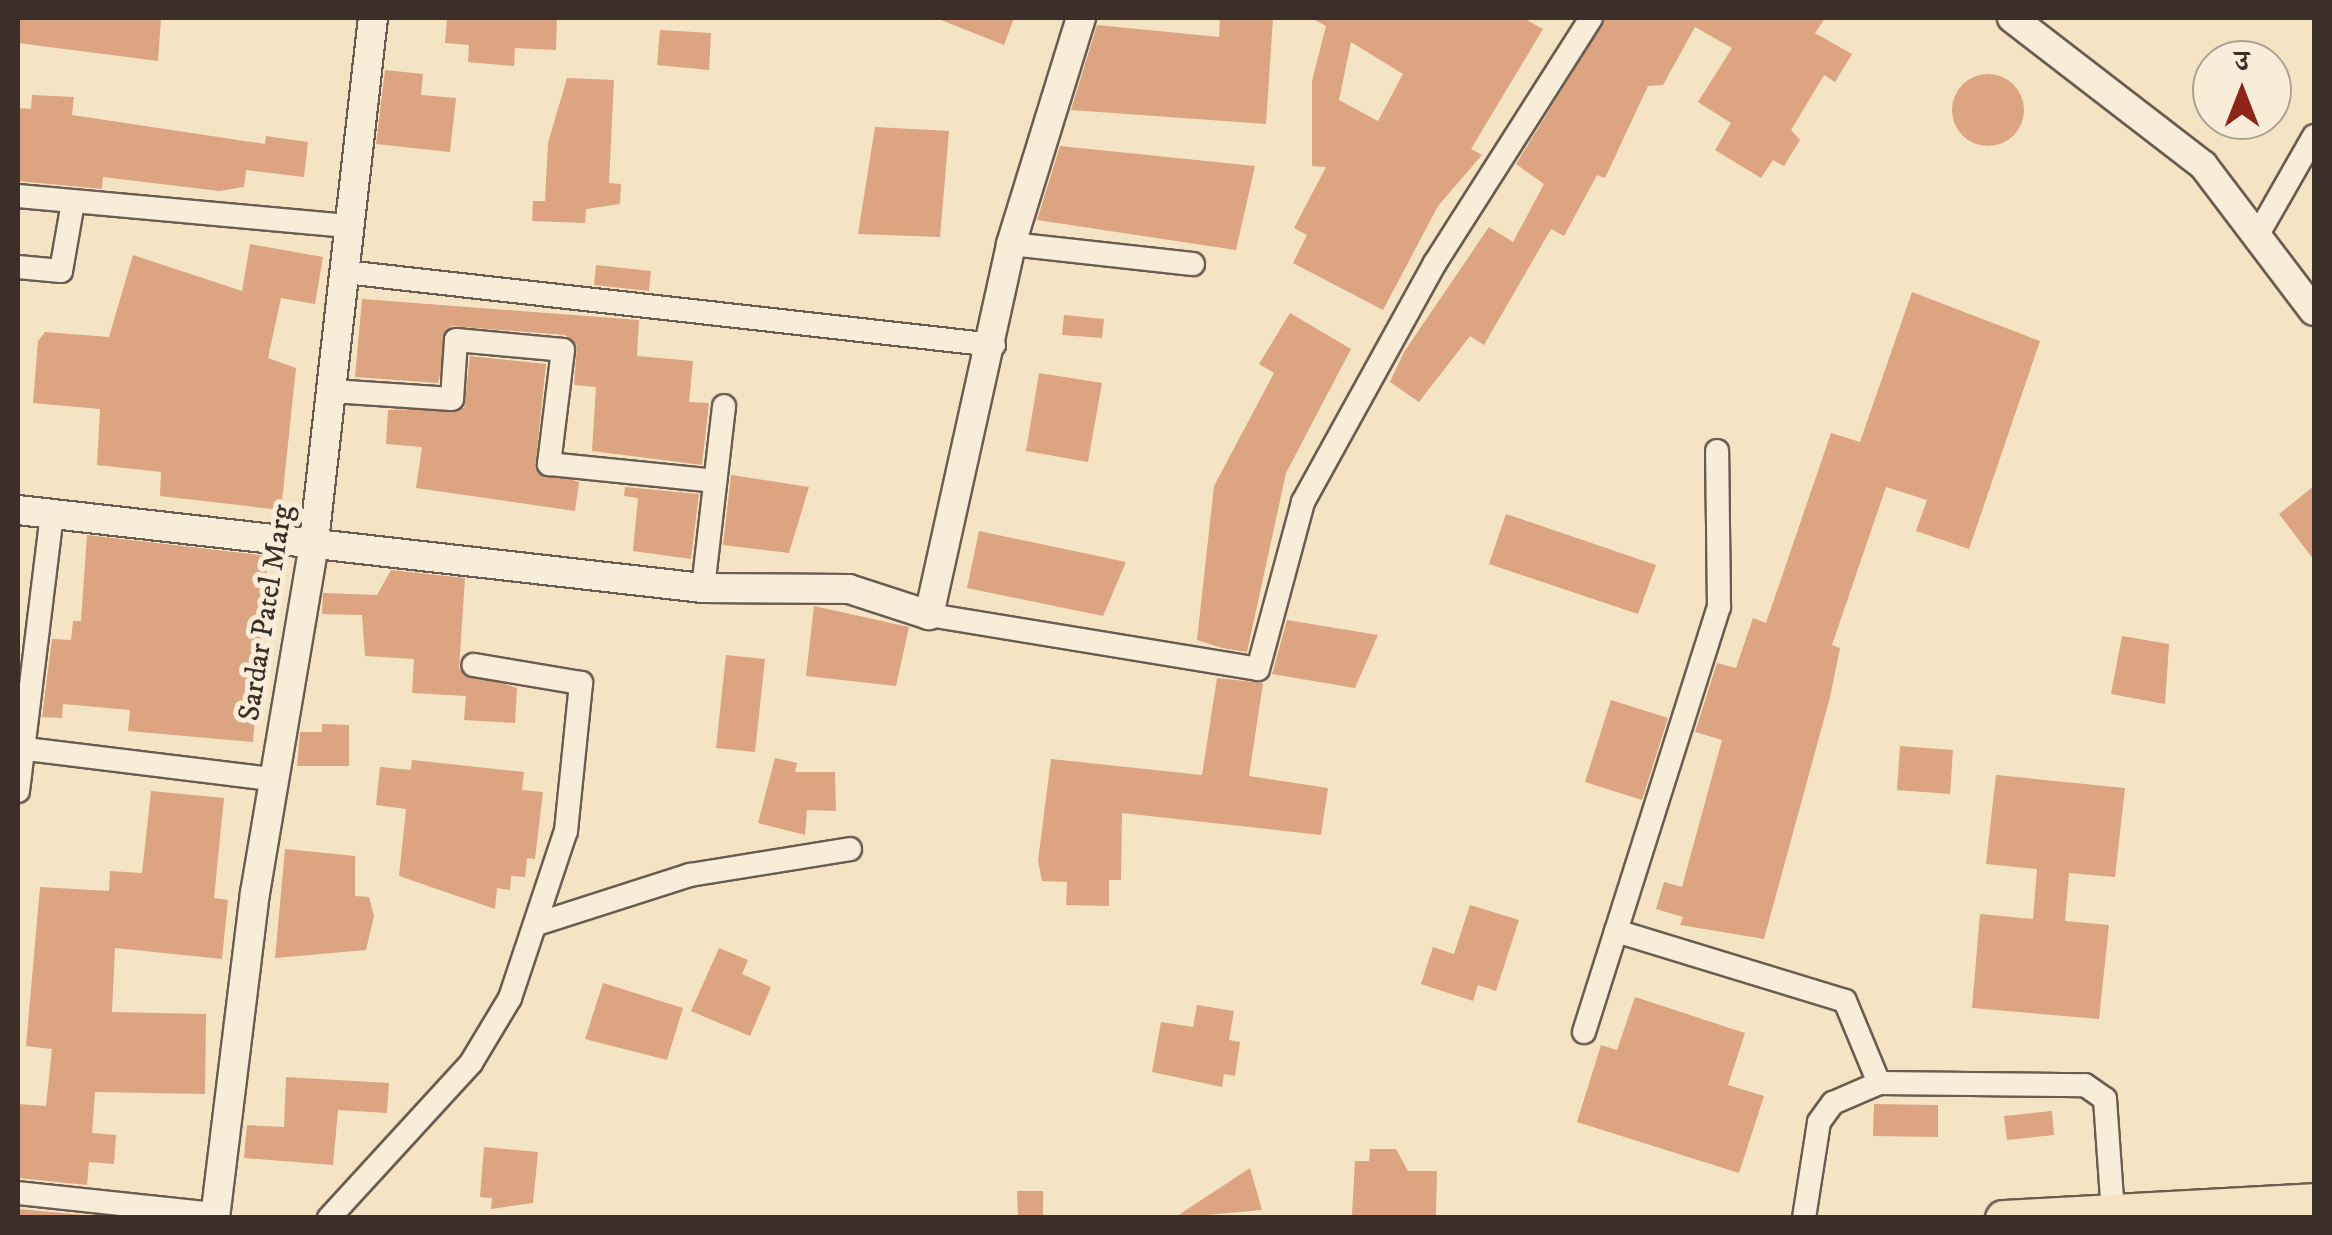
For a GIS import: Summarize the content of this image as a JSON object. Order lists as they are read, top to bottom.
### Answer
{
  "streets": {
    "street": ["Sardar Patel Marg"]
  },
  "north": "top"
}
